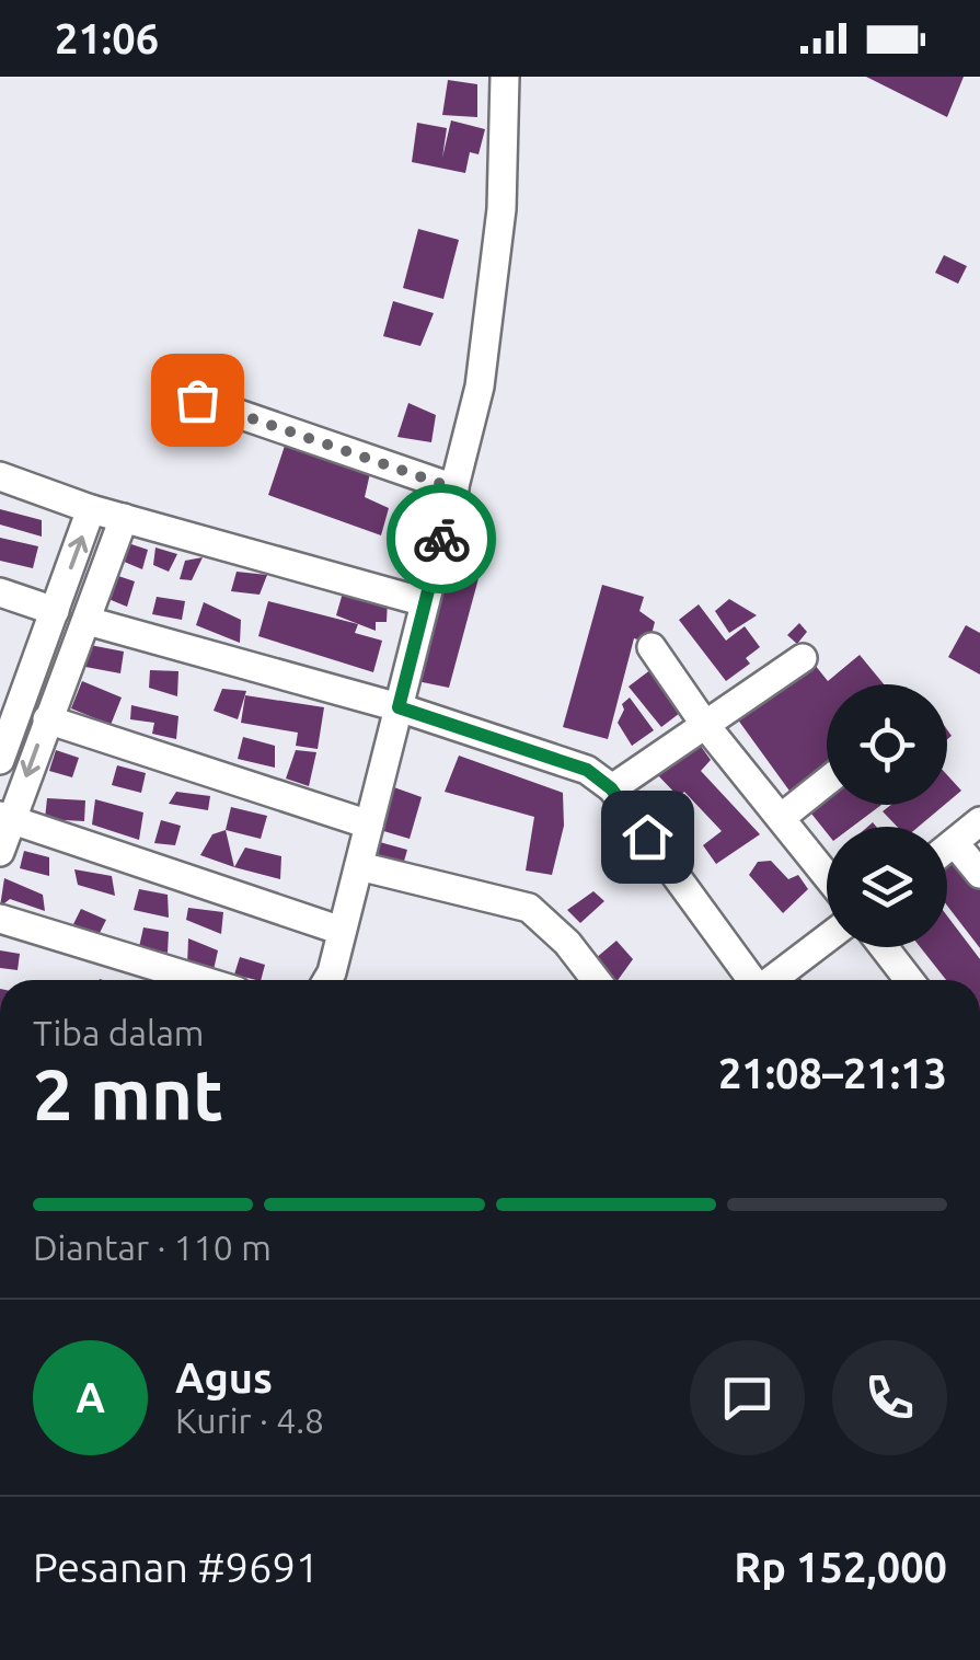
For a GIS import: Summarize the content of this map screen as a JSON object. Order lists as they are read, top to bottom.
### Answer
{
  "page": {
    "status": "21:06",
    "heading": ["2 mnt", "Tiba dalam", "21:08–21:13"],
    "panel": [
      "Agus",
      "Kurir · 4.8",
      "Pesanan #9691",
      "Rp 152,000"
    ],
    "bar": "Diantar · 110 m",
    "round": "A"
  }
}
